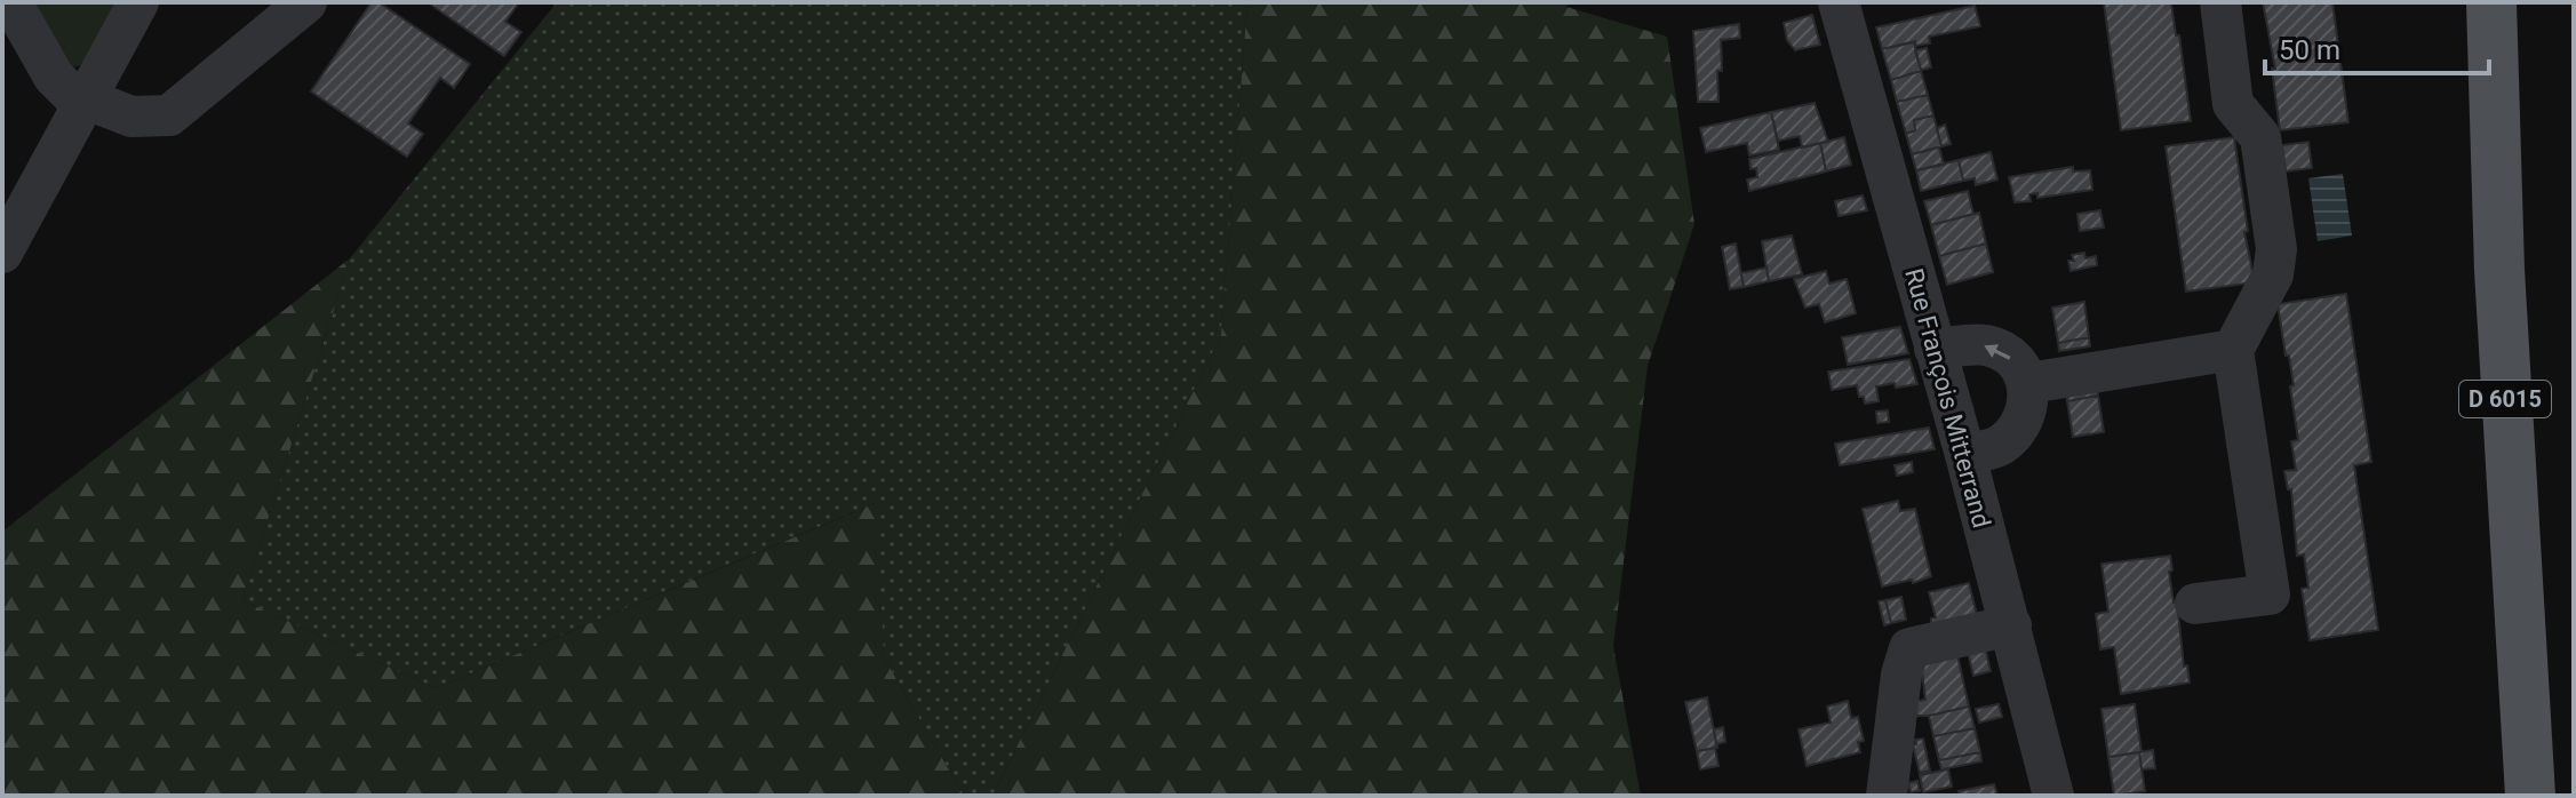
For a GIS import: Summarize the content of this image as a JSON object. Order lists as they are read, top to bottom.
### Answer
{
  "streets": {
    "main road": ["D 6015"],
    "street": ["Rue François Mitterrand"]
  },
  "scale_bar": "50 m"
}
